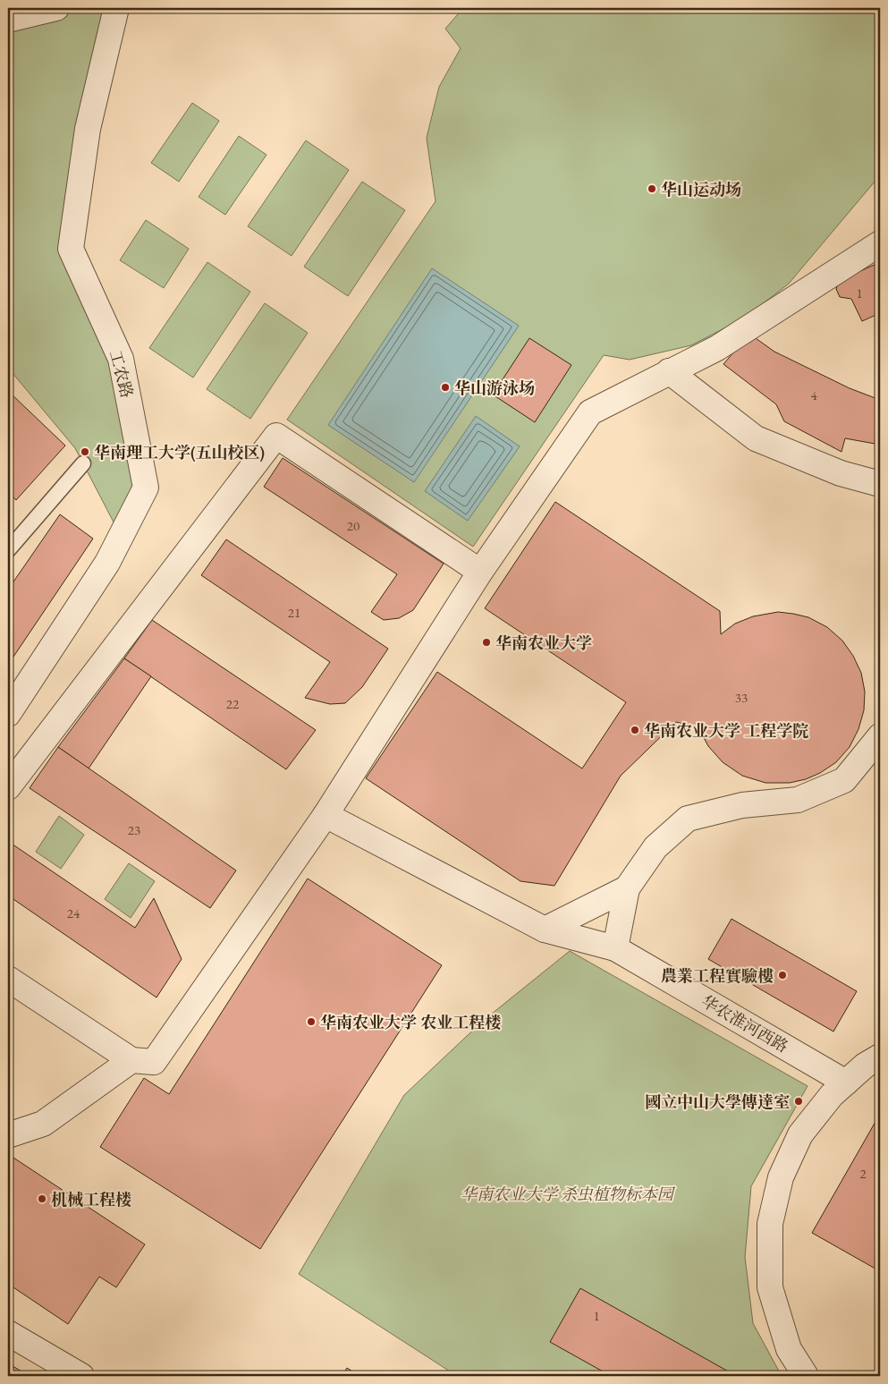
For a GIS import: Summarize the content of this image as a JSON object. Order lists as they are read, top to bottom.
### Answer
{
  "streets": {
    "street": ["工农路", "华农淮河西路"]
  },
  "parks": ["华南农业大学 杀虫植物标本园"],
  "places": [
    "华山运动场",
    "华山游泳场",
    "华南理工大学(五山校区)",
    "华南农业大学",
    "华南农业大学 工程学院",
    "農業工程實驗樓",
    "华南农业大学 农业工程楼",
    "國立中山大學傳達室",
    "机械工程楼"
  ],
  "house_numbers": [
    "1",
    "4",
    "20",
    "21",
    "33",
    "22",
    "23",
    "24",
    "2",
    "1"
  ]
}
